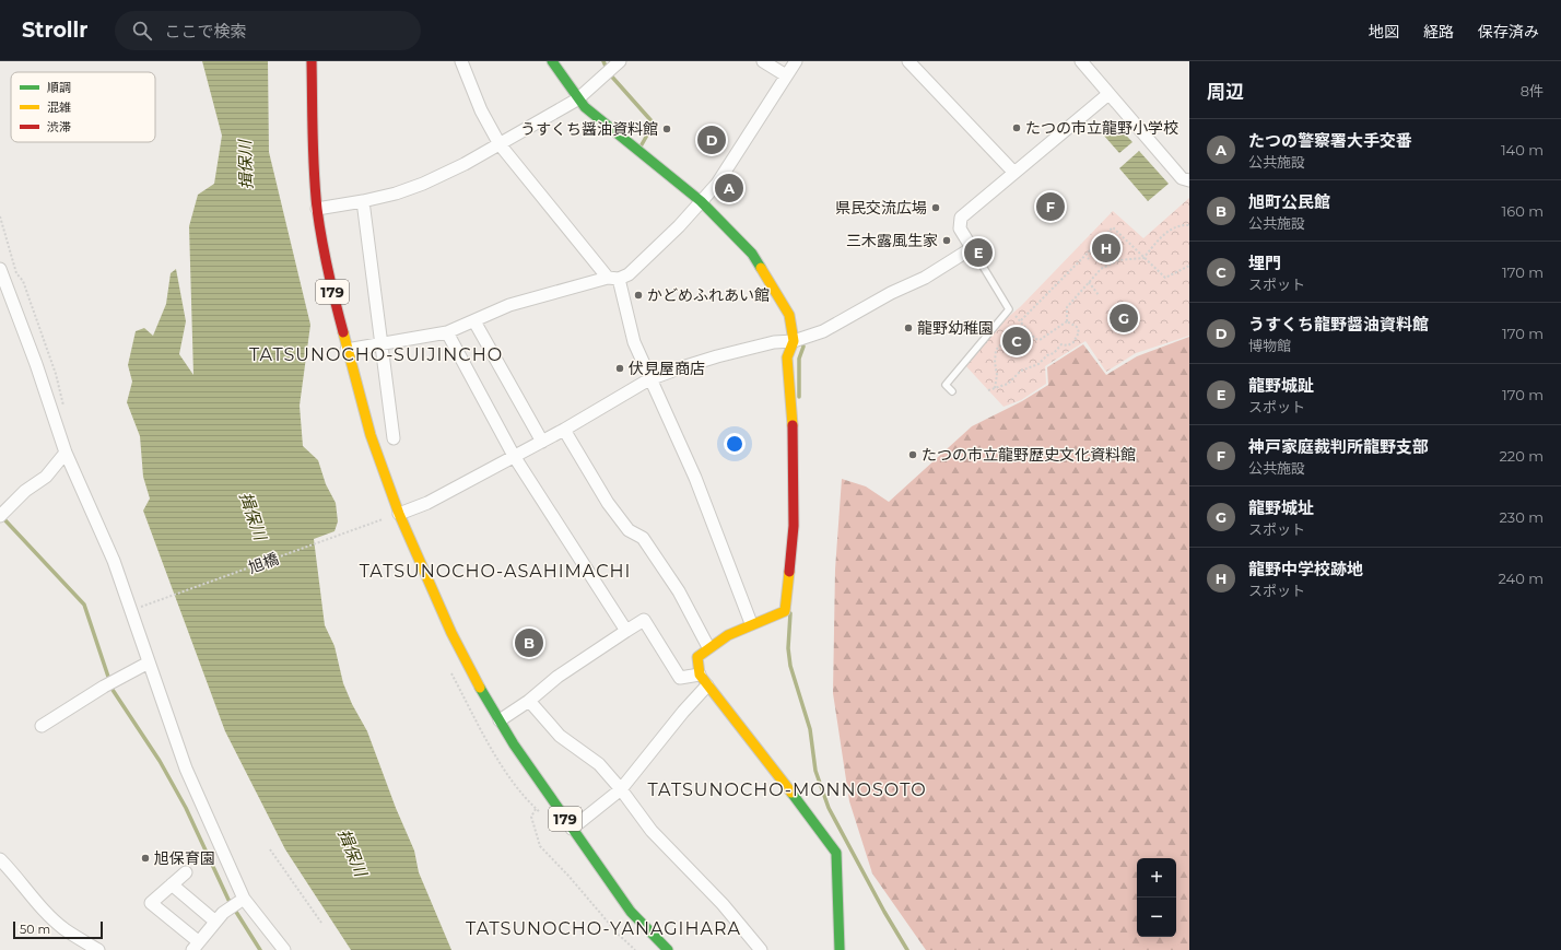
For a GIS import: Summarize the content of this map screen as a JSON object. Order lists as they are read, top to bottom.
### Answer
{
  "streets": {
    "main road": ["179"],
    "path": ["旭橋"]
  },
  "crossings": [
    ["179", "旭橋"]
  ],
  "districts": [
    "TATSUNOCHO-SUIJINCHO",
    "TATSUNOCHO-ASAHIMACHI",
    "TATSUNOCHO-MONNOSOTO",
    "TATSUNOCHO-YANAGIHARA"
  ],
  "water": ["揖保川"],
  "places": [
    "たつの市立龍野小学校",
    "うすくち醤油資料館",
    "県民交流広場",
    "三木露風生家",
    "かどめふれあい館",
    "龍野幼稚園",
    "伏見屋商店",
    "たつの市立龍野歴史文化資料館",
    "旭保育園"
  ],
  "legend": ["順調", "混雑", "渋滞"],
  "scale_bar": "50 m",
  "page": {
    "header": "Strollr",
    "search": "ここで検索",
    "nav": ["地図", "経路", "保存済み"],
    "heading": ["周辺", "8件"],
    "list": [
      {
        "mark": "A",
        "name": "たつの警察署大手交番",
        "note": "公共施設",
        "value": "140 m"
      },
      {
        "mark": "B",
        "name": "旭町公民館",
        "note": "公共施設",
        "value": "160 m"
      },
      {
        "mark": "C",
        "name": "埋門",
        "note": "スポット",
        "value": "170 m"
      },
      {
        "mark": "D",
        "name": "うすくち龍野醤油資料館",
        "note": "博物館",
        "value": "170 m"
      },
      {
        "mark": "E",
        "name": "龍野城趾",
        "note": "スポット",
        "value": "170 m"
      },
      {
        "mark": "F",
        "name": "神戸家庭裁判所龍野支部",
        "note": "公共施設",
        "value": "220 m"
      },
      {
        "mark": "G",
        "name": "龍野城址",
        "note": "スポット",
        "value": "230 m"
      },
      {
        "mark": "H",
        "name": "龍野中学校跡地",
        "note": "スポット",
        "value": "240 m"
      }
    ],
    "pins": [
      "D",
      "A",
      "F",
      "H",
      "E",
      "G",
      "C",
      "B"
    ],
    "map_buttons": ["+", "−"],
    "scale": "50 m"
  }
}
